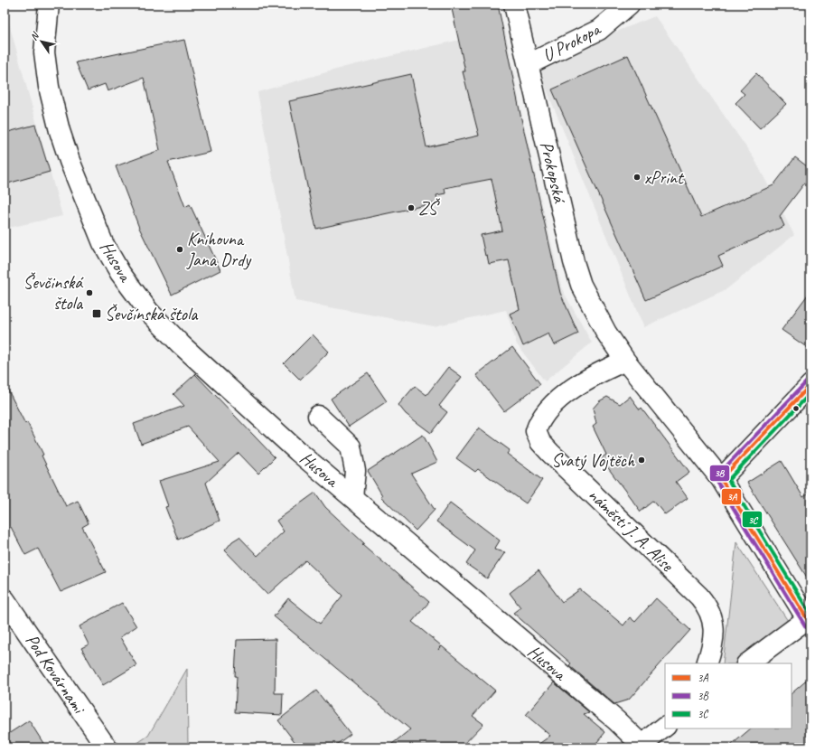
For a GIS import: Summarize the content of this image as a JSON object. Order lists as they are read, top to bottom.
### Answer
{
  "streets": {
    "street": [
      "U Prokopa",
      "Prokopská",
      "Husova",
      "náměstí J. A. Alise",
      "Pod Kovárnami"
    ]
  },
  "crossings": [
    ["U Prokopa", "Prokopská"],
    ["Prokopská", "náměstí J. A. Alise"]
  ],
  "places": {
    "other": [
      "xPrint",
      "ZŠ",
      "Knihovna Jana Drdy",
      "Ševčinská štola",
      "Svatý Vojtěch"
    ],
    "transit": ["Ševčínská štola"]
  },
  "lines": ["transit line 3B", "transit line 3A", "transit line 3C"],
  "legend": ["3A", "3B", "3C"],
  "north": "top left"
}
